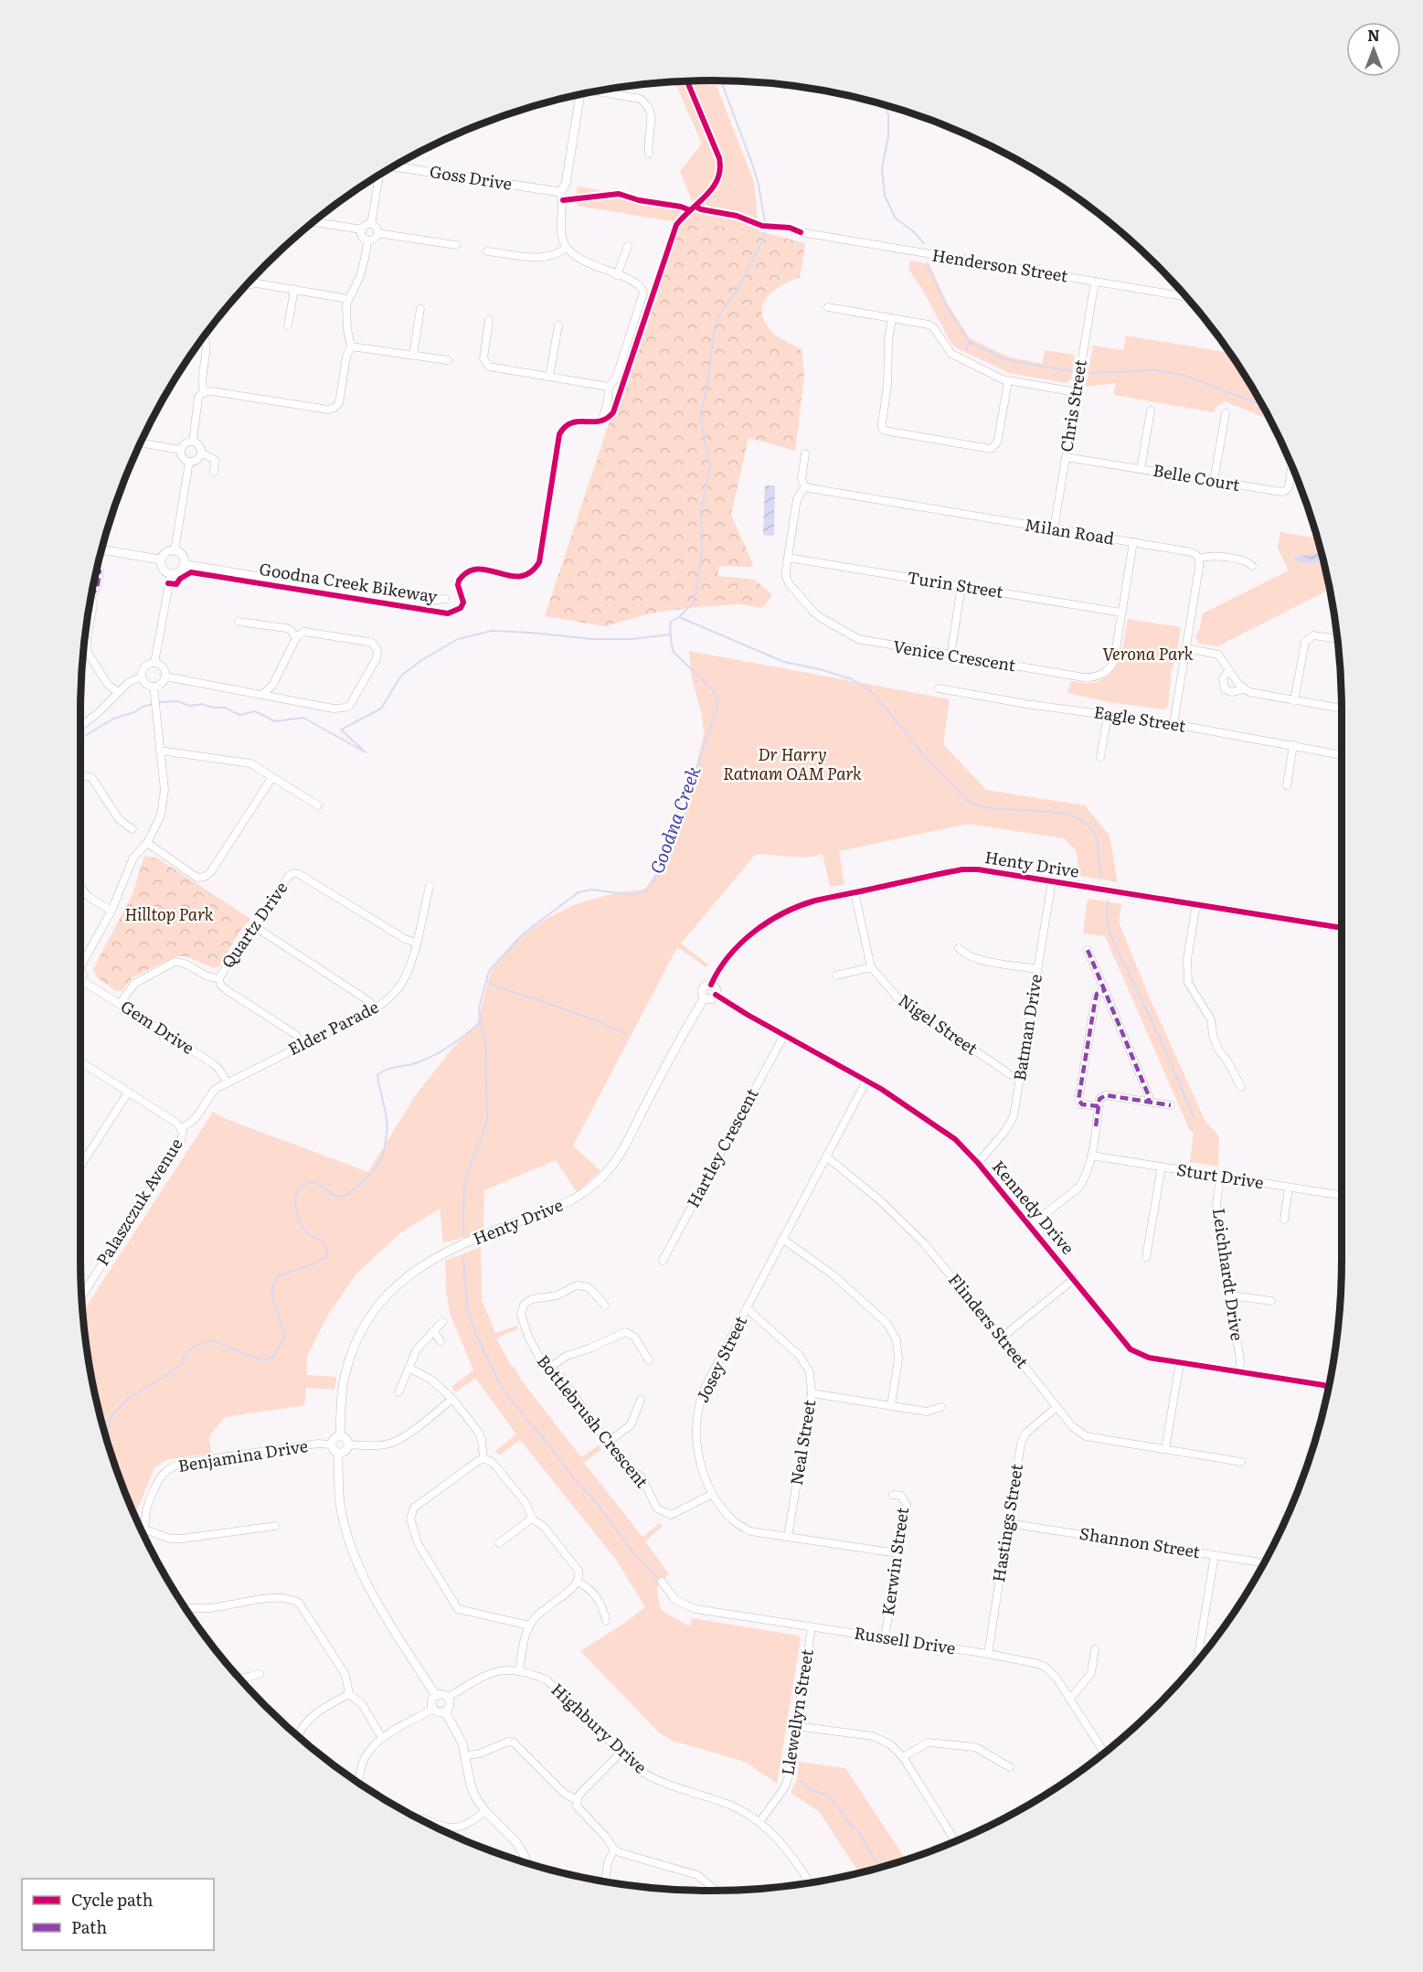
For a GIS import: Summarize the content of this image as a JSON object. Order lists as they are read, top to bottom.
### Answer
{
  "streets": {
    "street": [
      "Goss Drive",
      "Henderson Street",
      "Chris Street",
      "Belle Court",
      "Milan Road",
      "Turin Street",
      "Venice Crescent",
      "Eagle Street",
      "Henty Drive",
      "Quartz Drive",
      "Nigel Street",
      "Gem Drive",
      "Batman Drive",
      "Elder Parade",
      "Hartley Crescent",
      "Sturt Drive",
      "Palaszczuk Avenue",
      "Kennedy Drive",
      "Leichhardt Drive",
      "Flinders Street",
      "Josey Street",
      "Bottlebrush Crescent",
      "Neal Street",
      "Benjamina Drive",
      "Hastings Street",
      "Shannon Street",
      "Kerwin Street",
      "Russell Drive",
      "Llewellyn Street",
      "Highbury Drive"
    ],
    "cycle path": ["Goodna Creek Bikeway"]
  },
  "crossings": [
    ["Henderson Street", "Chris Street"],
    ["Chris Street", "Belle Court"],
    ["Chris Street", "Milan Road"],
    ["Milan Road", "Venice Crescent"],
    ["Turin Street", "Venice Crescent"],
    ["Henty Drive", "Nigel Street"],
    ["Henty Drive", "Batman Drive"],
    ["Henty Drive", "Kennedy Drive"],
    ["Henty Drive", "Benjamina Drive"],
    ["Quartz Drive", "Elder Parade"],
    ["Nigel Street", "Batman Drive"],
    ["Gem Drive", "Elder Parade"],
    ["Batman Drive", "Kennedy Drive"],
    ["Elder Parade", "Palaszczuk Avenue"],
    ["Hartley Crescent", "Kennedy Drive"],
    ["Sturt Drive", "Leichhardt Drive"],
    ["Kennedy Drive", "Leichhardt Drive"],
    ["Kennedy Drive", "Josey Street"],
    ["Flinders Street", "Josey Street"],
    ["Flinders Street", "Hastings Street"],
    ["Josey Street", "Bottlebrush Crescent"],
    ["Josey Street", "Neal Street"],
    ["Josey Street", "Kerwin Street"],
    ["Hastings Street", "Shannon Street"],
    ["Hastings Street", "Russell Drive"],
    ["Kerwin Street", "Russell Drive"],
    ["Russell Drive", "Llewellyn Street"],
    ["Llewellyn Street", "Highbury Drive"]
  ],
  "water": ["Goodna Creek"],
  "parks": ["Verona Park", "Dr Harry Ratnam OAM Park", "Hilltop Park"],
  "legend": ["Cycle path", "Path"],
  "north": "top"
}
